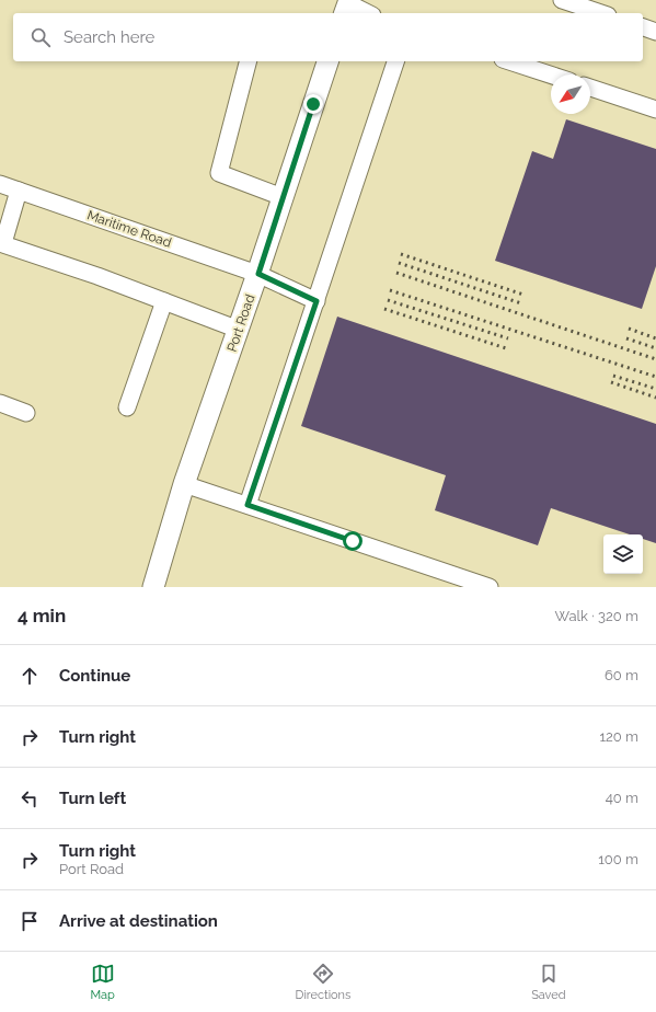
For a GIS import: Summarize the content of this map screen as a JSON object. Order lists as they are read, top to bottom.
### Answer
{
  "streets": {
    "main road": ["Port Road"],
    "street": ["Maritime Road"]
  },
  "crossings": [
    ["Maritime Road", "Port Road"]
  ],
  "north": "bottom left",
  "page": {
    "search": "Search here",
    "heading": ["4 min", "Walk · 320 m"],
    "list": [
      ["Continue", "60 m"],
      ["Turn right", "120 m"],
      ["Turn left", "40 m"],
      ["Turn right", "Port Road", "100 m"],
      "Arrive at destination"
    ],
    "nav": ["Map", "Directions", "Saved"]
  }
}
